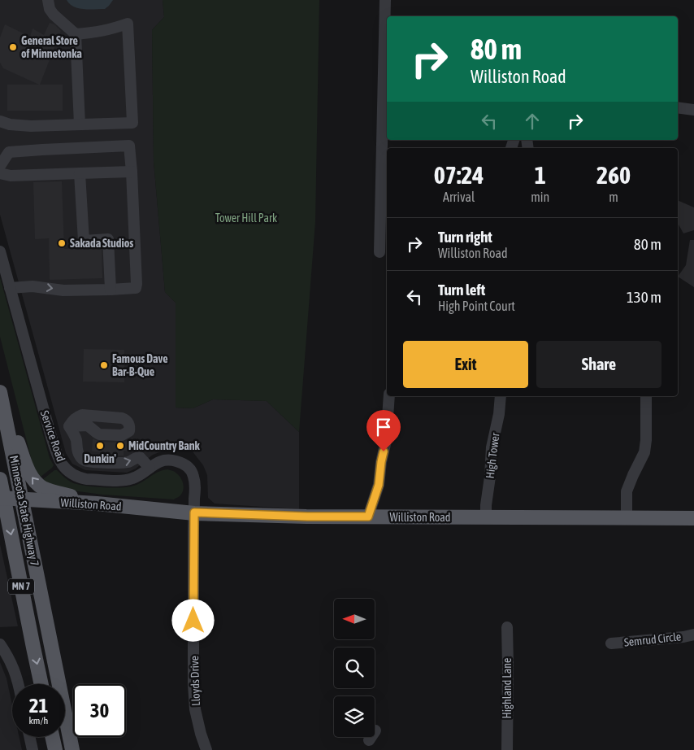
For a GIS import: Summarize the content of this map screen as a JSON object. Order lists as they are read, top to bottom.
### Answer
{
  "streets": {
    "main road": ["Williston Road", "Minnesota State Highway 7", "MN 7"],
    "street": [
      "Service Road",
      "High Tower",
      "Semrud Circle",
      "Lloyds Drive",
      "Highland Lane"
    ]
  },
  "crossings": [
    ["Service Road", "Williston Road"],
    ["Service Road", "Lloyds Drive"],
    ["High Tower", "Williston Road"],
    ["Williston Road", "Minnesota State Highway 7"],
    ["Williston Road", "Lloyds Drive"]
  ],
  "parks": ["Tower Hill Park"],
  "places": [
    "General Store of Minnetonka",
    "Sakada Studios",
    "Famous Dave Bar-B-Que",
    "Dunkin'",
    "MidCountry Bank"
  ],
  "north": "left",
  "page": {
    "turn": ["80 m", "Williston Road"],
    "eta": [
      "07:24",
      "Arrival",
      "1",
      "min",
      "260",
      "m"
    ],
    "list": [
      {
        "name": "Turn right",
        "note": "Williston Road",
        "value": "80 m"
      },
      {
        "name": "Turn left",
        "note": "High Point Court",
        "value": "130 m"
      }
    ],
    "buttons": ["Exit", "Share"],
    "speed": "21 km/h",
    "limit": "30"
  }
}
